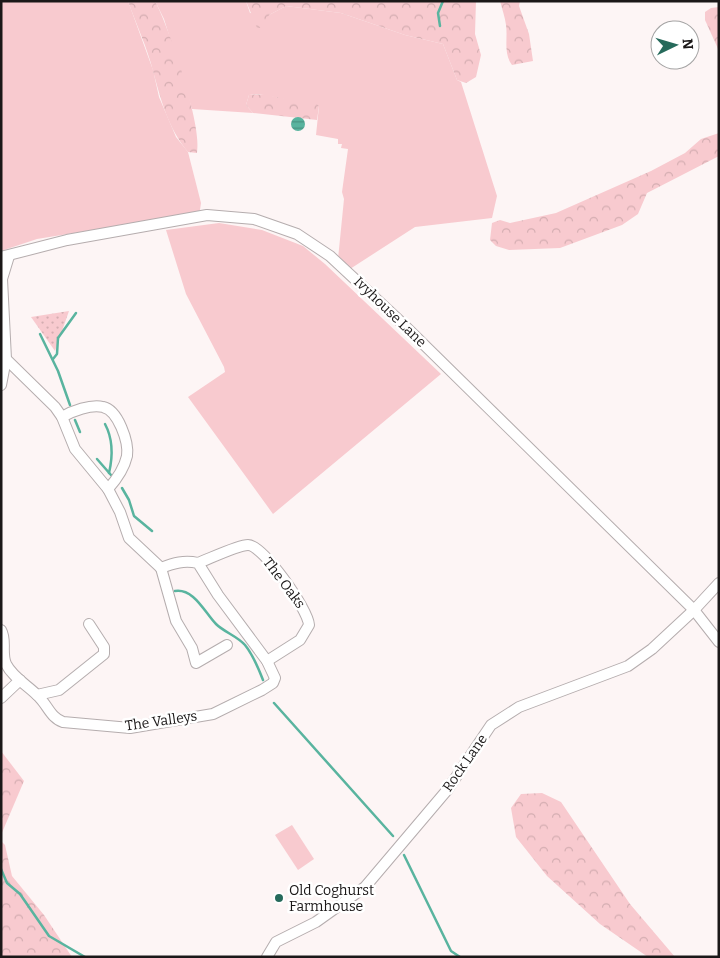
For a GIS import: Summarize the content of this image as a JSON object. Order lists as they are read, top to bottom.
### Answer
{
  "streets": {
    "street": [
      "Ivyhouse Lane",
      "The Oaks",
      "The Valleys",
      "Rock Lane"
    ]
  },
  "crossings": [
    ["Ivyhouse Lane", "Rock Lane"],
    ["The Oaks", "The Valleys"]
  ],
  "places": ["Old Coghurst Farmhouse"],
  "north": "right"
}
